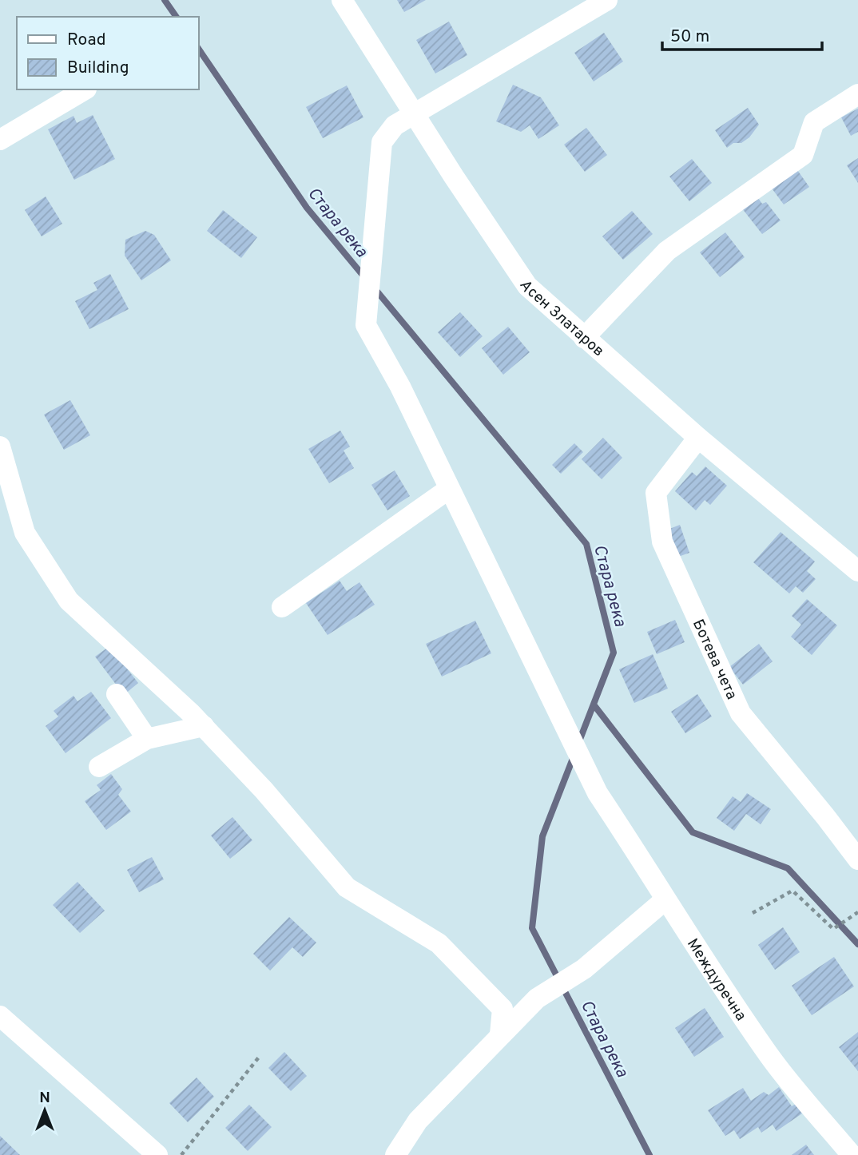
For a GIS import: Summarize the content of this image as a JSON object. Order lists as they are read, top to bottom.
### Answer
{
  "streets": {
    "street": ["Асен Златаров", "Ботева чета", "Междуречна"]
  },
  "crossings": [
    ["Асен Златаров", "Ботева чета"],
    ["Асен Златаров", "Междуречна"]
  ],
  "water": ["Стара река"],
  "legend": ["Road", "Building"],
  "scale_bar": "50 m",
  "north": "top"
}
